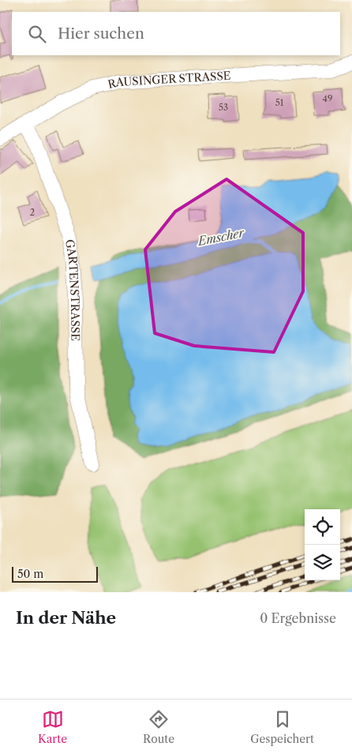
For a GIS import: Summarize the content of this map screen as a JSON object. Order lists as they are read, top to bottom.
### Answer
{
  "streets": {
    "street": ["RAUSINGER STRASSE", "GARTENSTRASSE"]
  },
  "crossings": [
    ["RAUSINGER STRASSE", "GARTENSTRASSE"]
  ],
  "water": ["Emscher"],
  "house_numbers": [
    "49",
    "51",
    "53",
    "2"
  ],
  "scale_bar": "50 m",
  "page": {
    "search": "Hier suchen",
    "scale": "50 m",
    "heading": ["In der Nähe", "0 Ergebnisse"],
    "nav": ["Karte", "Route", "Gespeichert"]
  }
}
